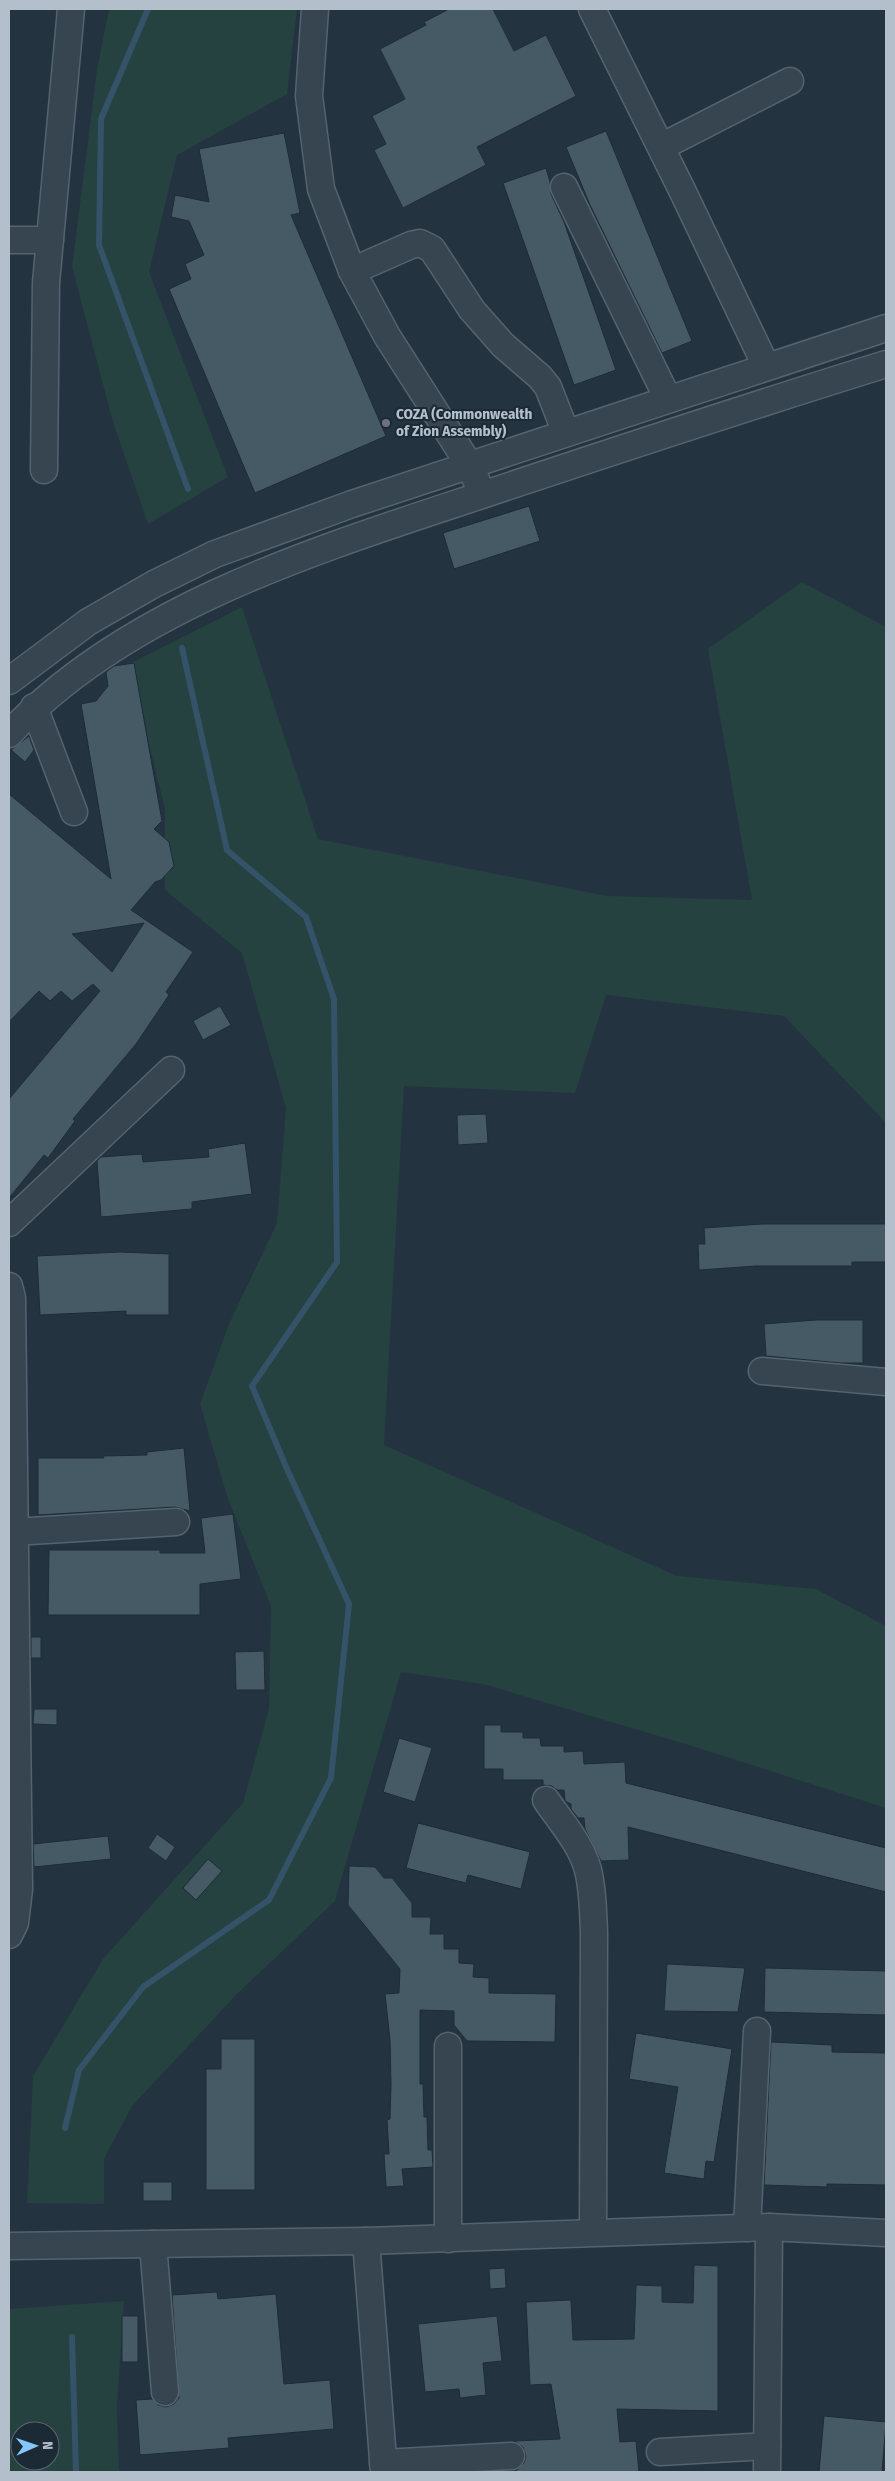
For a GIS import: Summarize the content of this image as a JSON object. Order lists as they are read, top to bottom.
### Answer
{
  "places": ["COZA (Commonwealth of Zion Assembly)"],
  "north": "right"
}
